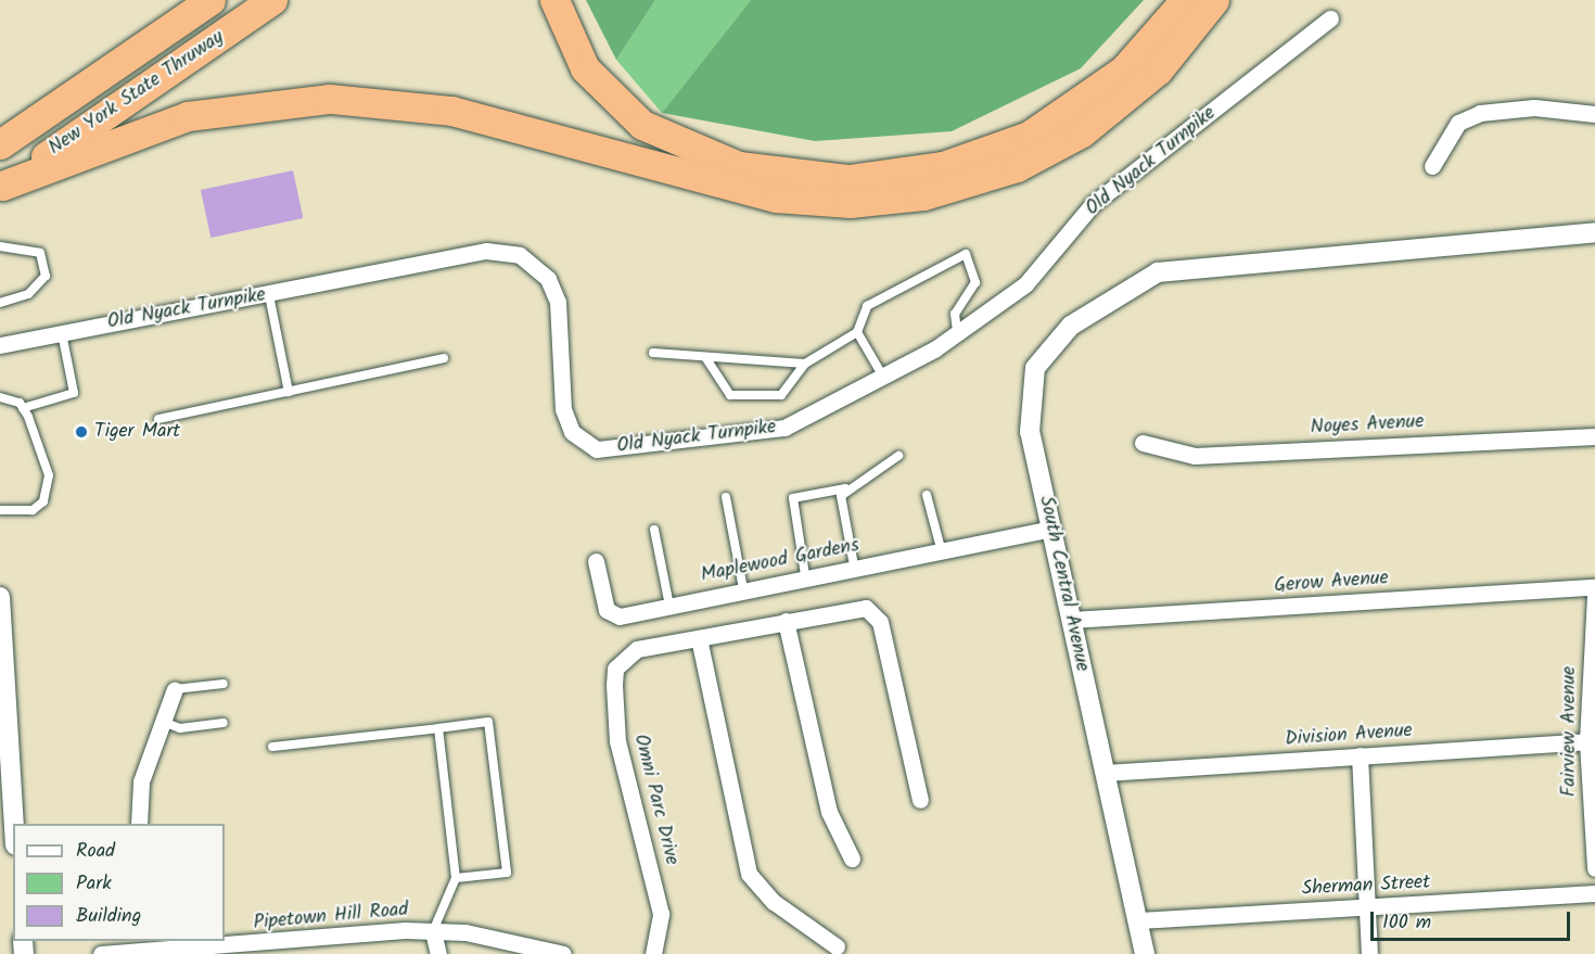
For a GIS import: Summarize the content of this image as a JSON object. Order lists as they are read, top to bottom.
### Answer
{
  "streets": {
    "highway": ["New York State Thruway"],
    "street": [
      "Old Nyack Turnpike",
      "Noyes Avenue",
      "Maplewood Gardens",
      "Gerow Avenue",
      "South Central Avenue",
      "Fairview Avenue",
      "Division Avenue",
      "Omni Parc Drive",
      "Sherman Street",
      "Pipetown Hill Road"
    ]
  },
  "crossings": [
    ["Maplewood Gardens", "South Central Avenue"],
    ["Gerow Avenue", "South Central Avenue"],
    ["South Central Avenue", "Division Avenue"],
    ["South Central Avenue", "Sherman Street"],
    ["Fairview Avenue", "Division Avenue"]
  ],
  "places": ["Tiger Mart"],
  "legend": ["Road", "Park", "Building"],
  "scale_bar": "100 m"
}
